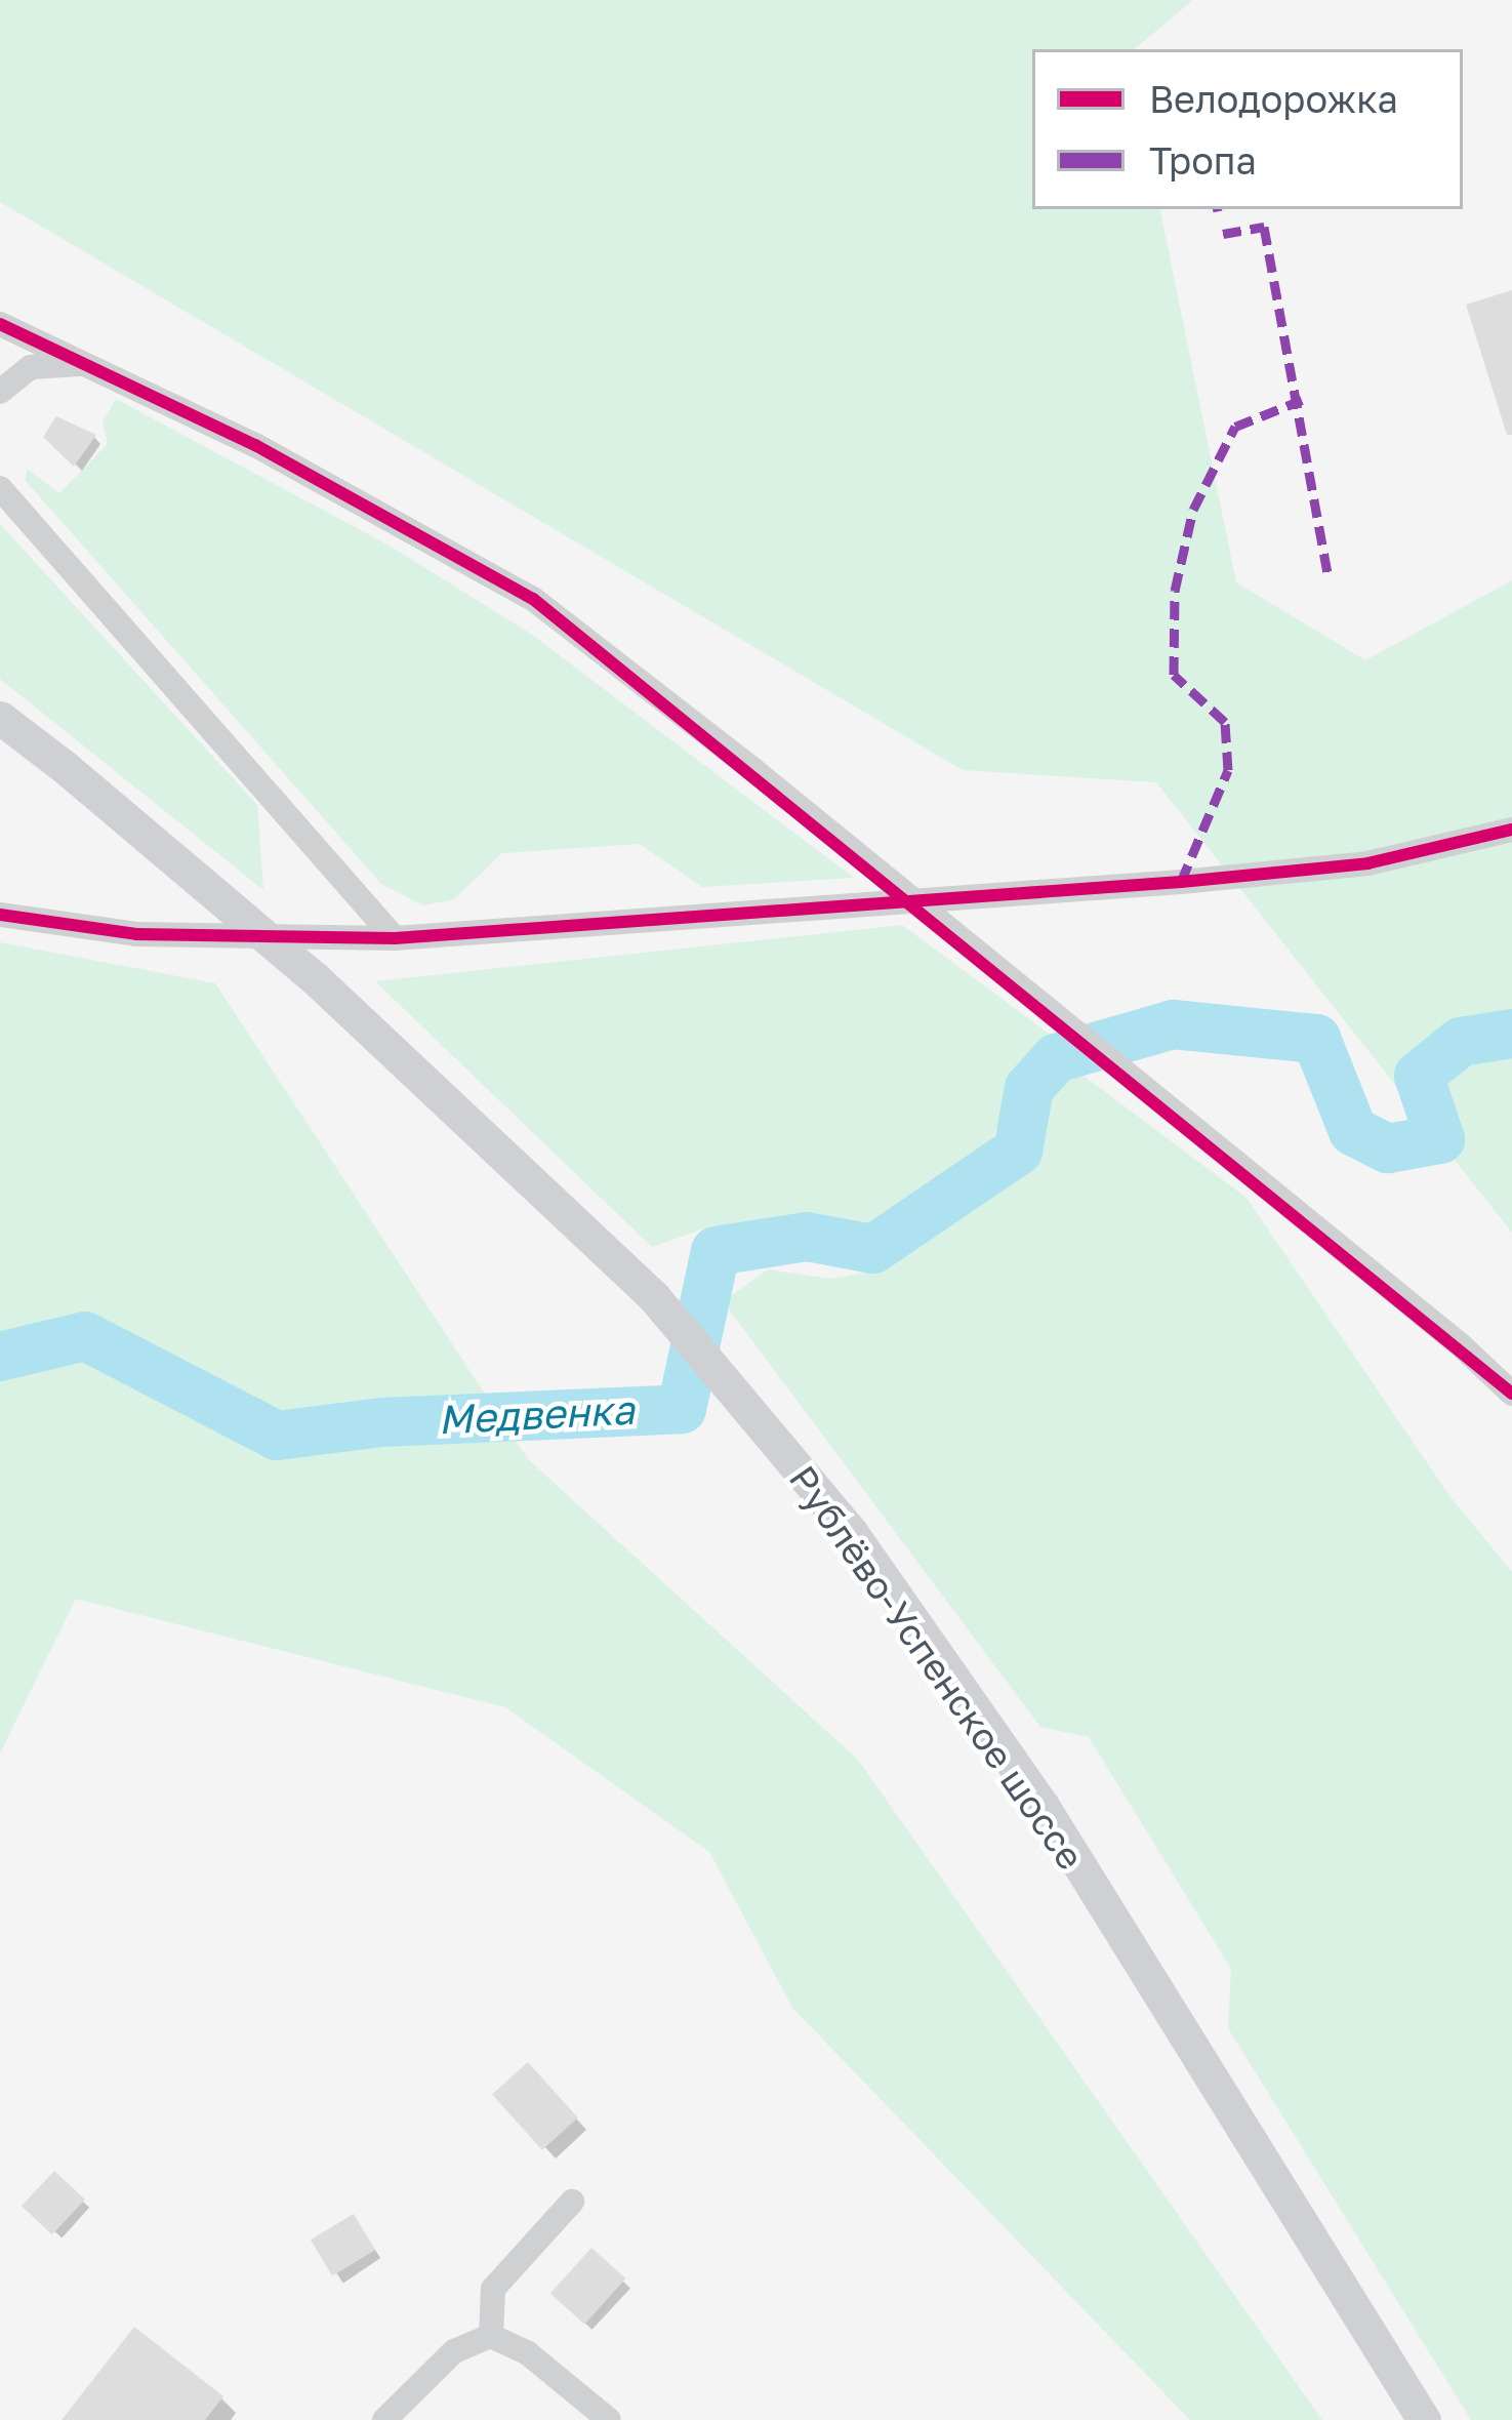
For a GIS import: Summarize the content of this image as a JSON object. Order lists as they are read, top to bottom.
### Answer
{
  "streets": {
    "main road": ["Рублёво-Успенское шоссе"]
  },
  "water": ["Медвенка"],
  "legend": ["Велодорожка", "Тропа"]
}
